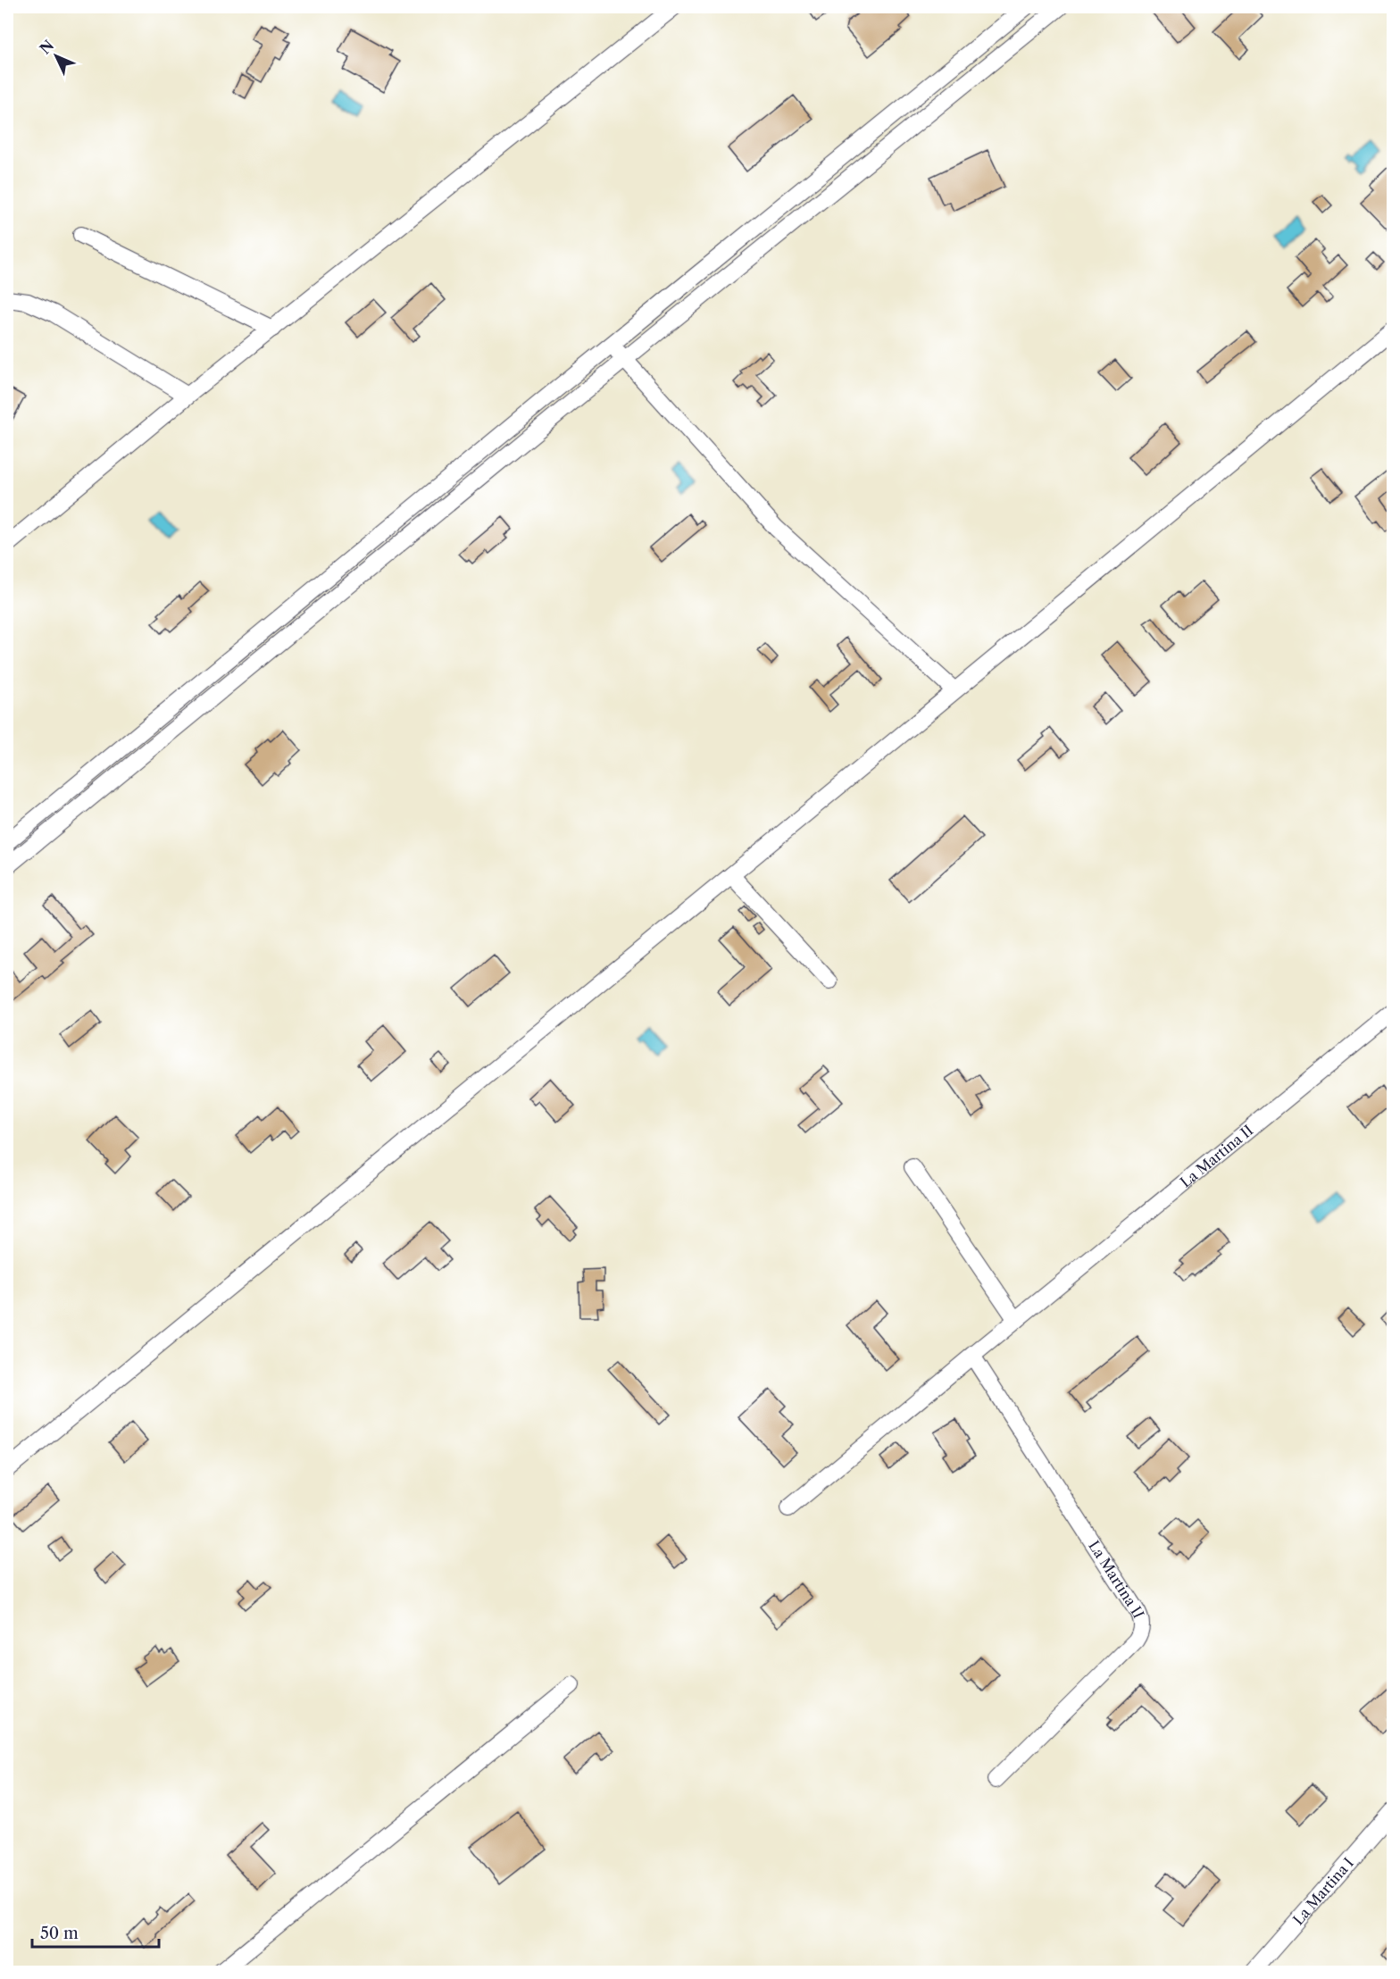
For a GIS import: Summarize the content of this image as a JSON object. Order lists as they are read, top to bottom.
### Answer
{
  "streets": {
    "street": ["La Martina II", "La Martina I"]
  },
  "scale_bar": "50 m",
  "north": "top left"
}
